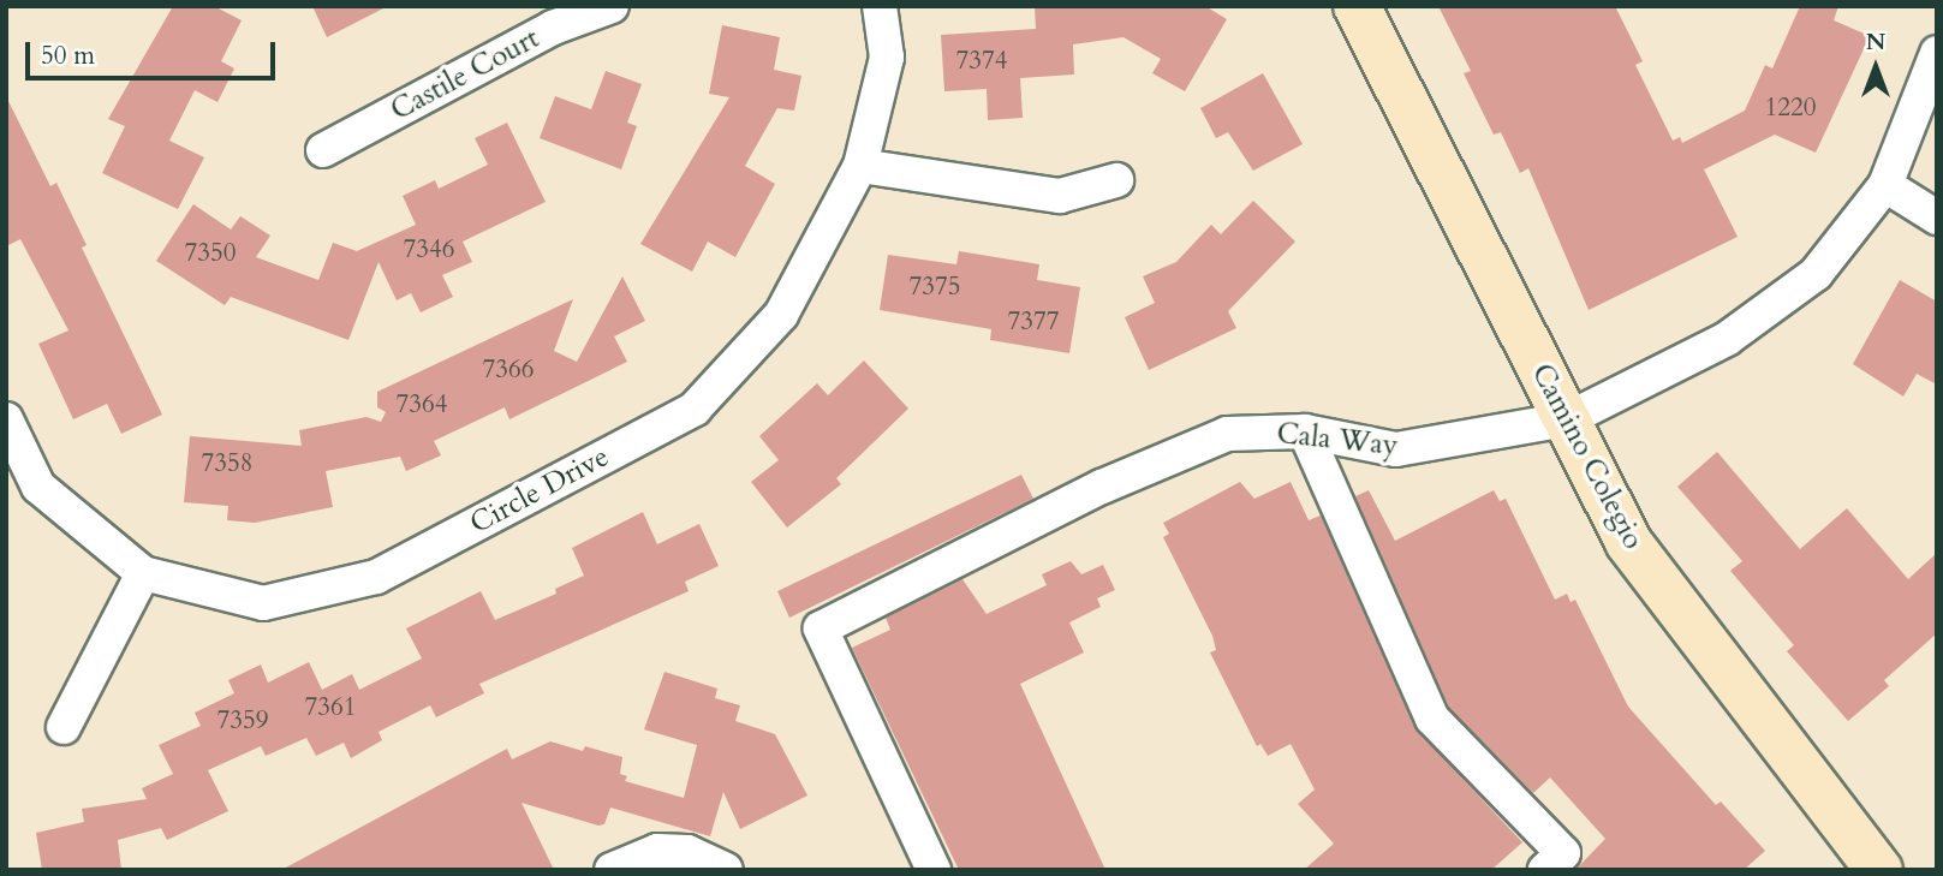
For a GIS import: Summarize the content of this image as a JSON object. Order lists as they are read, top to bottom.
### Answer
{
  "streets": {
    "street": [
      "Castile Court",
      "Cala Way",
      "Camino Colegio",
      "Circle Drive"
    ]
  },
  "crossings": [
    ["Cala Way", "Camino Colegio"]
  ],
  "house_numbers": [
    "7374",
    "1220",
    "7346",
    "7350",
    "7375",
    "7377",
    "7366",
    "7364",
    "7358",
    "7361",
    "7359"
  ],
  "scale_bar": "50 m",
  "north": "top"
}
